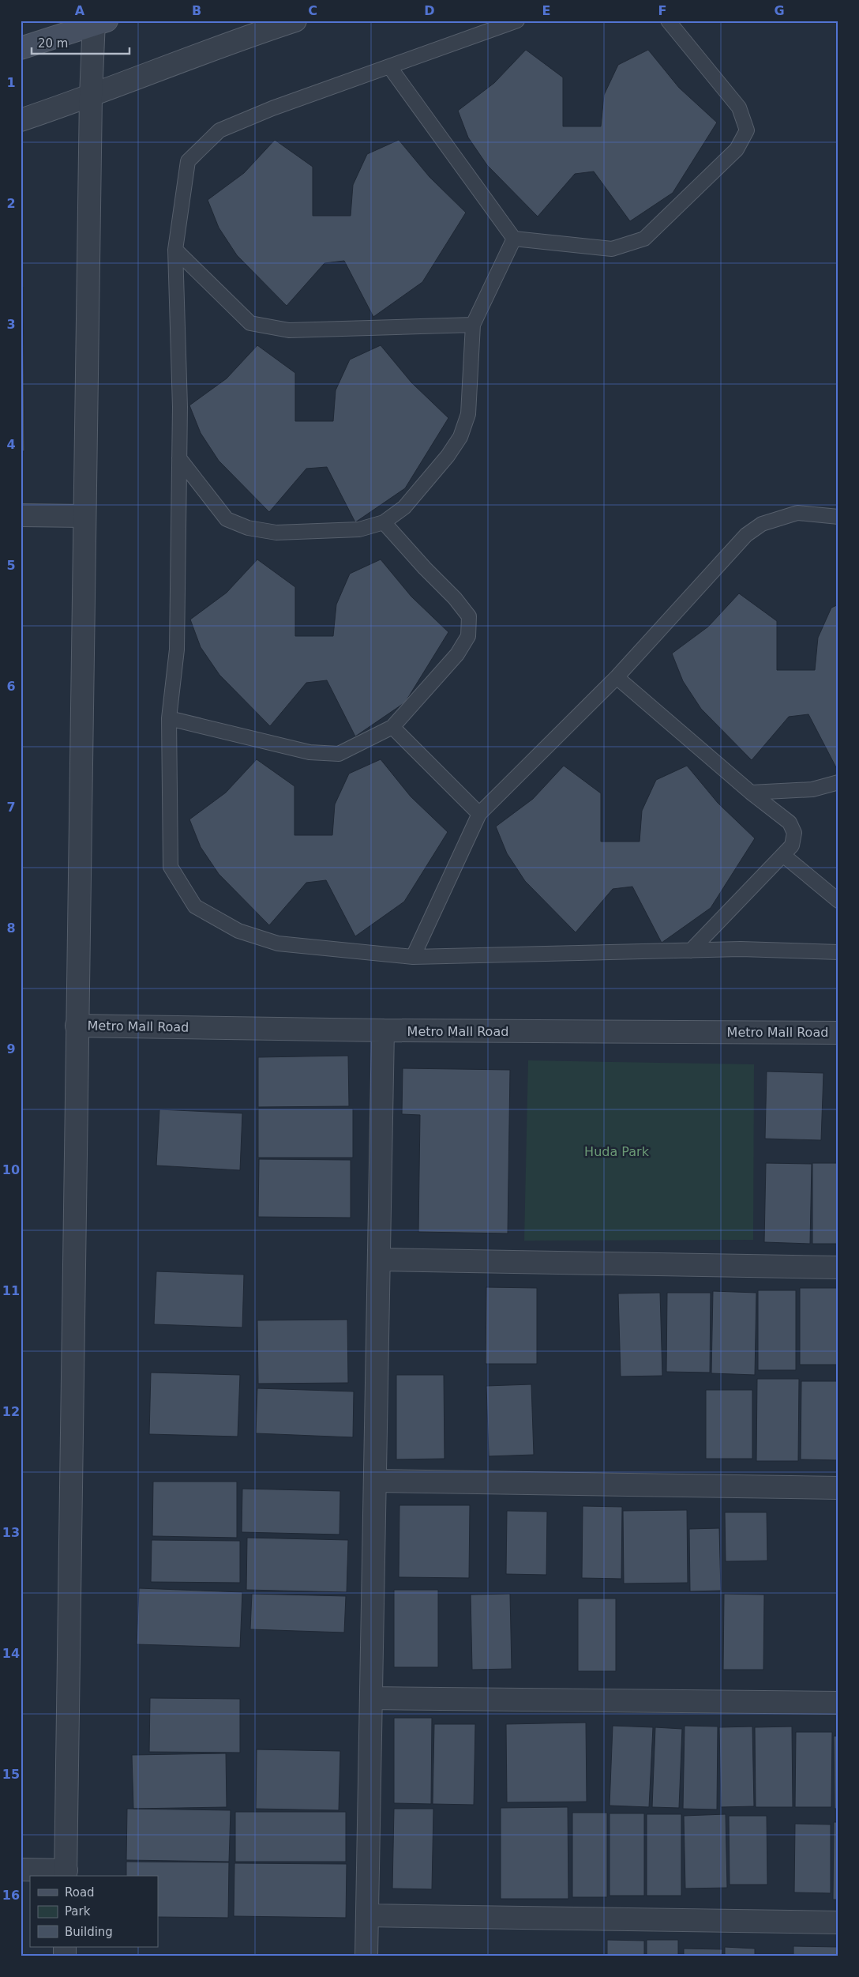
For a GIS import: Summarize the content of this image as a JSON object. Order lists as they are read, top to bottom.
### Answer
{
  "streets": {
    "street": ["Metro Mall Road"]
  },
  "parks": ["Huda Park"],
  "legend": ["Road", "Park", "Building"],
  "scale_bar": "20 m",
  "grid": {
    "columns": [
      "A",
      "B",
      "C",
      "D",
      "E",
      "F",
      "G"
    ],
    "rows": [
      "1",
      "2",
      "3",
      "4",
      "5",
      "6",
      "7",
      "8",
      "9",
      "10",
      "11",
      "12",
      "13",
      "14",
      "15",
      "16"
    ]
  }
}
